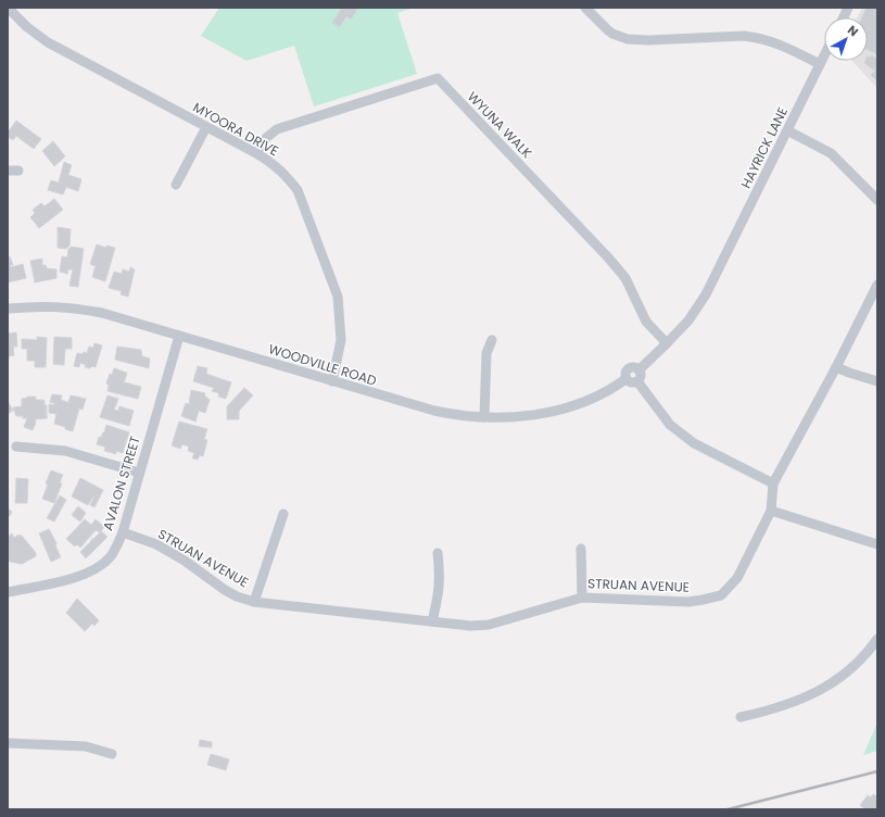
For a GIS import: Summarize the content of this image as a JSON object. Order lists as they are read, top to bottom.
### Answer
{
  "streets": {
    "street": [
      "WYUNA WALK",
      "MYOORA DRIVE",
      "HAYRICK LANE",
      "WOODVILLE ROAD",
      "AVALON STREET",
      "STRUAN AVENUE"
    ]
  },
  "crossings": [
    ["WYUNA WALK", "MYOORA DRIVE"],
    ["WYUNA WALK", "HAYRICK LANE"],
    ["MYOORA DRIVE", "WOODVILLE ROAD"],
    ["WOODVILLE ROAD", "AVALON STREET"],
    ["AVALON STREET", "STRUAN AVENUE"]
  ],
  "north": "top right"
}
